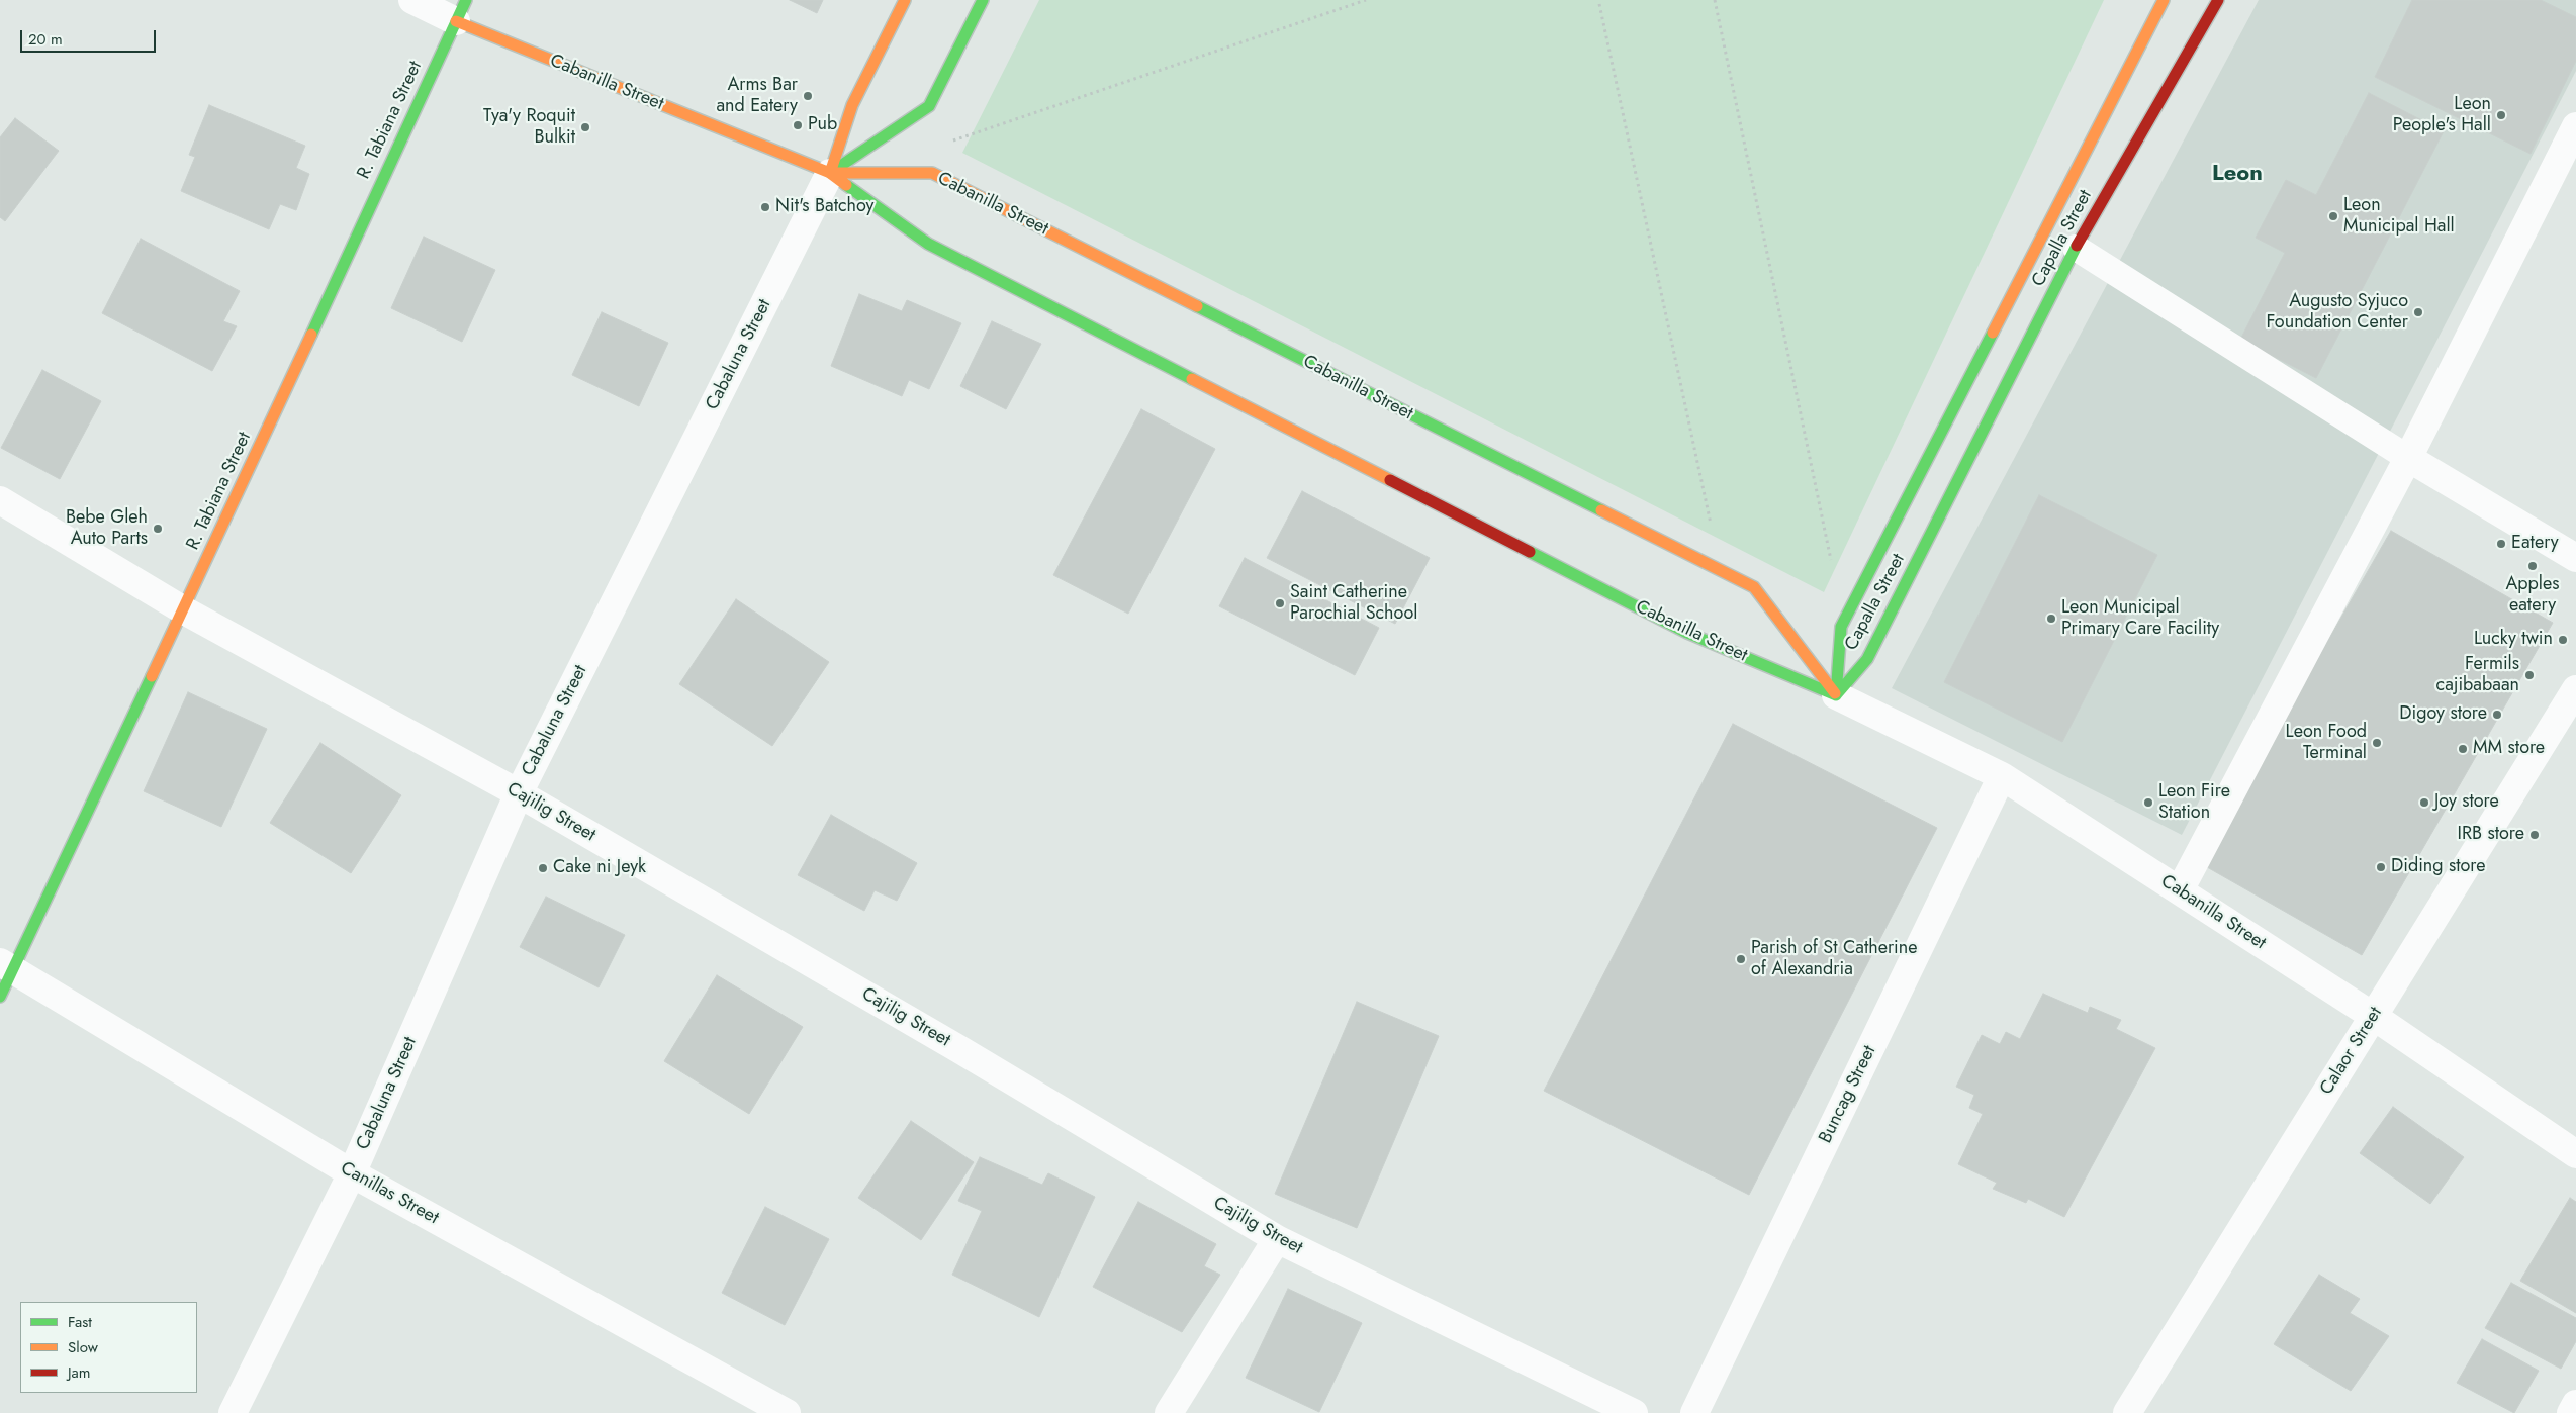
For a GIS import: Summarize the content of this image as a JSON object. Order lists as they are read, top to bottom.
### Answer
{
  "streets": {
    "street": [
      "Cabanilla Street",
      "R. Tabiana Street",
      "Capalla Street",
      "Cabaluna Street",
      "Cajilig Street",
      "Calaor Street",
      "Buncag Street",
      "Canillas Street"
    ]
  },
  "crossings": [
    ["Cabanilla Street", "R. Tabiana Street"],
    ["Cabanilla Street", "Capalla Street"],
    ["Cabanilla Street", "Cabaluna Street"],
    ["Cabanilla Street", "Calaor Street"],
    ["Cabanilla Street", "Buncag Street"],
    ["R. Tabiana Street", "Cajilig Street"],
    ["R. Tabiana Street", "Canillas Street"],
    ["Cabaluna Street", "Cajilig Street"],
    ["Cabaluna Street", "Canillas Street"]
  ],
  "districts": ["Leon"],
  "places": [
    "Arms Bar and Eatery",
    "Leon People's Hall",
    "Pub",
    "Tya'y Roquit Bulkit",
    "Nit's Batchoy",
    "Leon Municipal Hall",
    "Augusto Syjuco Foundation Center",
    "Bebe Gleh Auto Parts",
    "Eatery",
    "Apples eatery",
    "Saint Catherine Parochial School",
    "Leon Municipal Primary Care Facility",
    "Lucky twin",
    "Fermils cajibabaan",
    "Digoy store",
    "Leon Food Terminal",
    "MM store",
    "Leon Fire Station",
    "Joy store",
    "IRB store",
    "Diding store",
    "Cake ni Jeyk",
    "Parish of St Catherine of Alexandria"
  ],
  "legend": ["Fast", "Slow", "Jam"],
  "scale_bar": "20 m"
}
